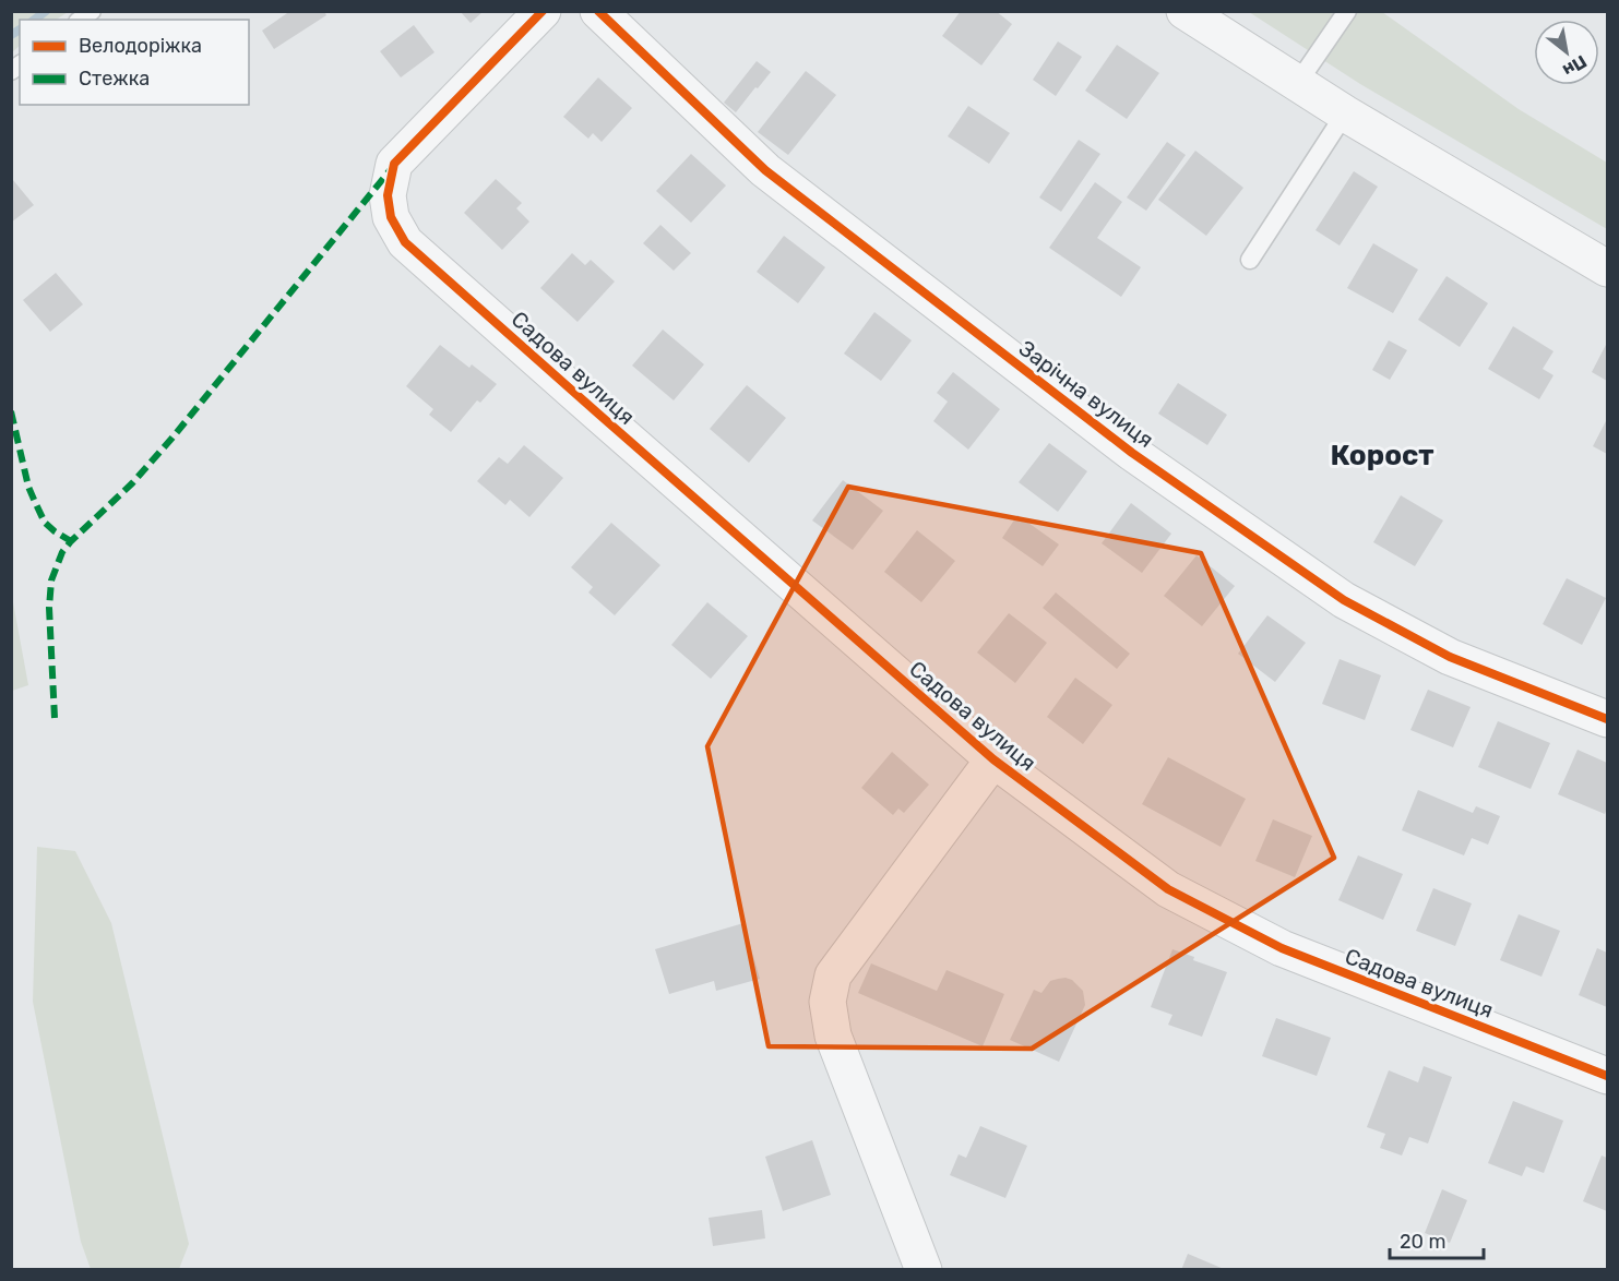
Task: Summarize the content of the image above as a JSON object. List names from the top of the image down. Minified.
{"streets":{"street":["Садова вулиця","Зарічна вулиця"]},"districts":["Корост"],"legend":["Велодоріжка","Стежка"],"scale_bar":"20 m","north":"bottom right"}
